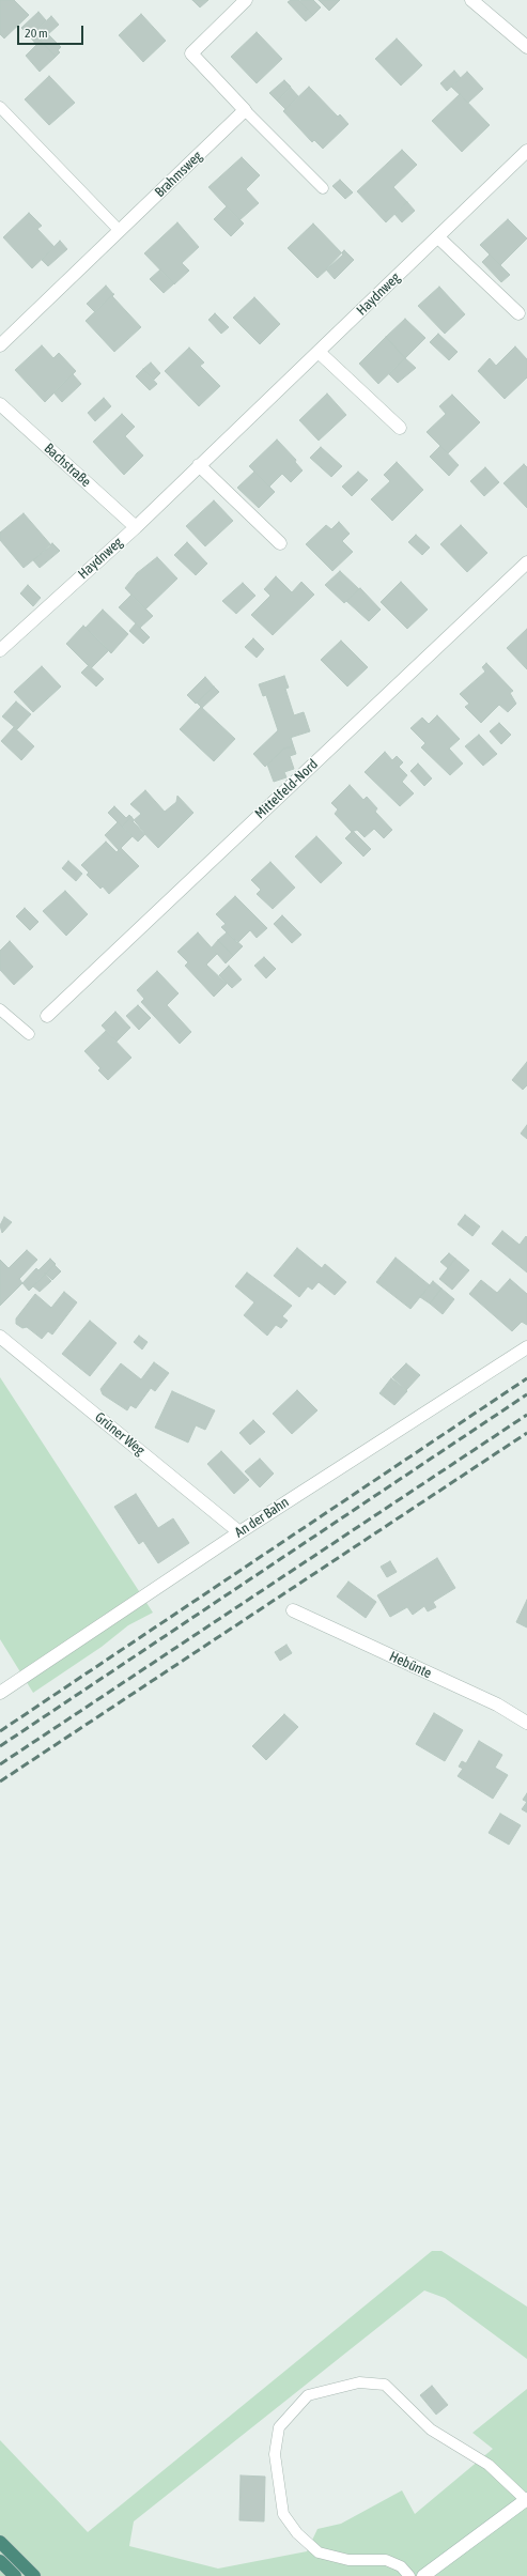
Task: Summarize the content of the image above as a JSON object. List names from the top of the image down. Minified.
{"streets":{"street":["Brahmsweg","Haydnweg","Bachstraße","Mittelfeld-Nord","Grüner Weg","An der Bahn","Hebünte"]},"crossings":[["Haydnweg","Bachstraße"],["Grüner Weg","An der Bahn"]],"scale_bar":"20 m"}
